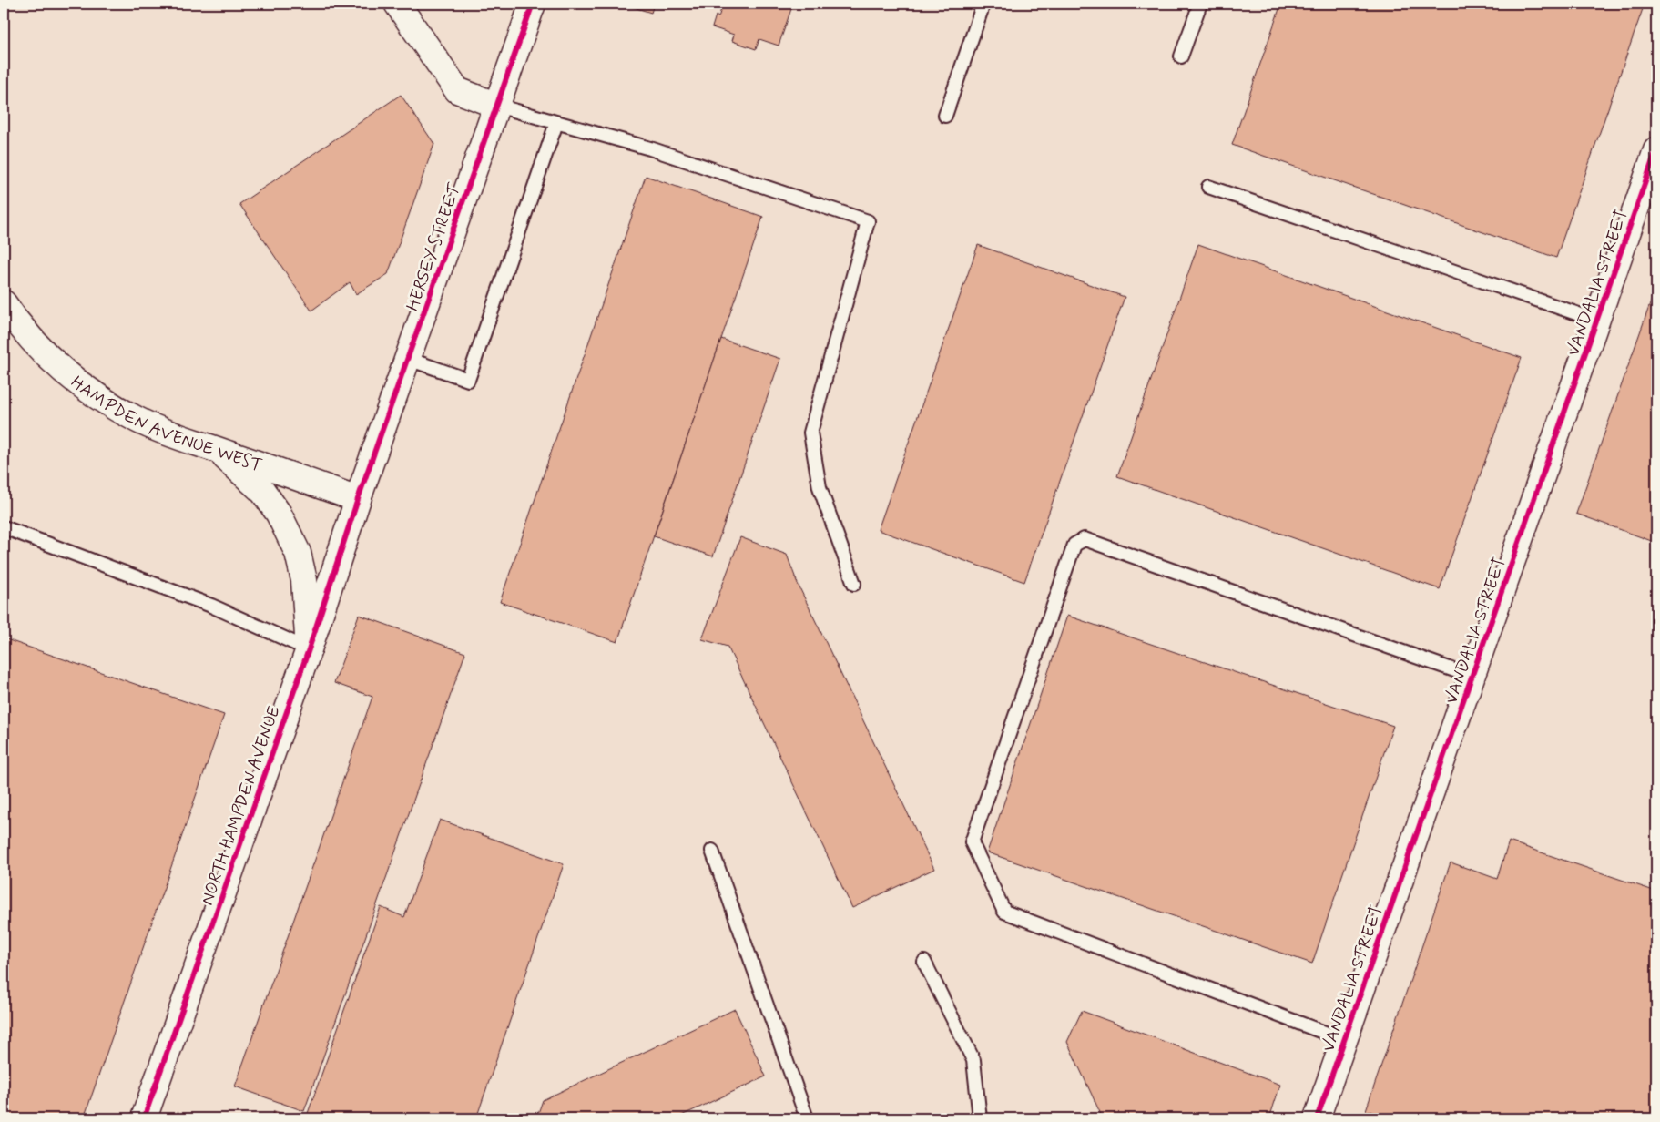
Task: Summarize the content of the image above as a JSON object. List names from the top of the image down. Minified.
{"streets":{"street":["HERSEY STREET","VANDALIA STREET","HAMPDEN AVENUE WEST","NORTH HAMPDEN AVENUE"]},"crossings":[["HERSEY STREET","HAMPDEN AVENUE WEST"],["HERSEY STREET","NORTH HAMPDEN AVENUE"],["HAMPDEN AVENUE WEST","NORTH HAMPDEN AVENUE"]]}
